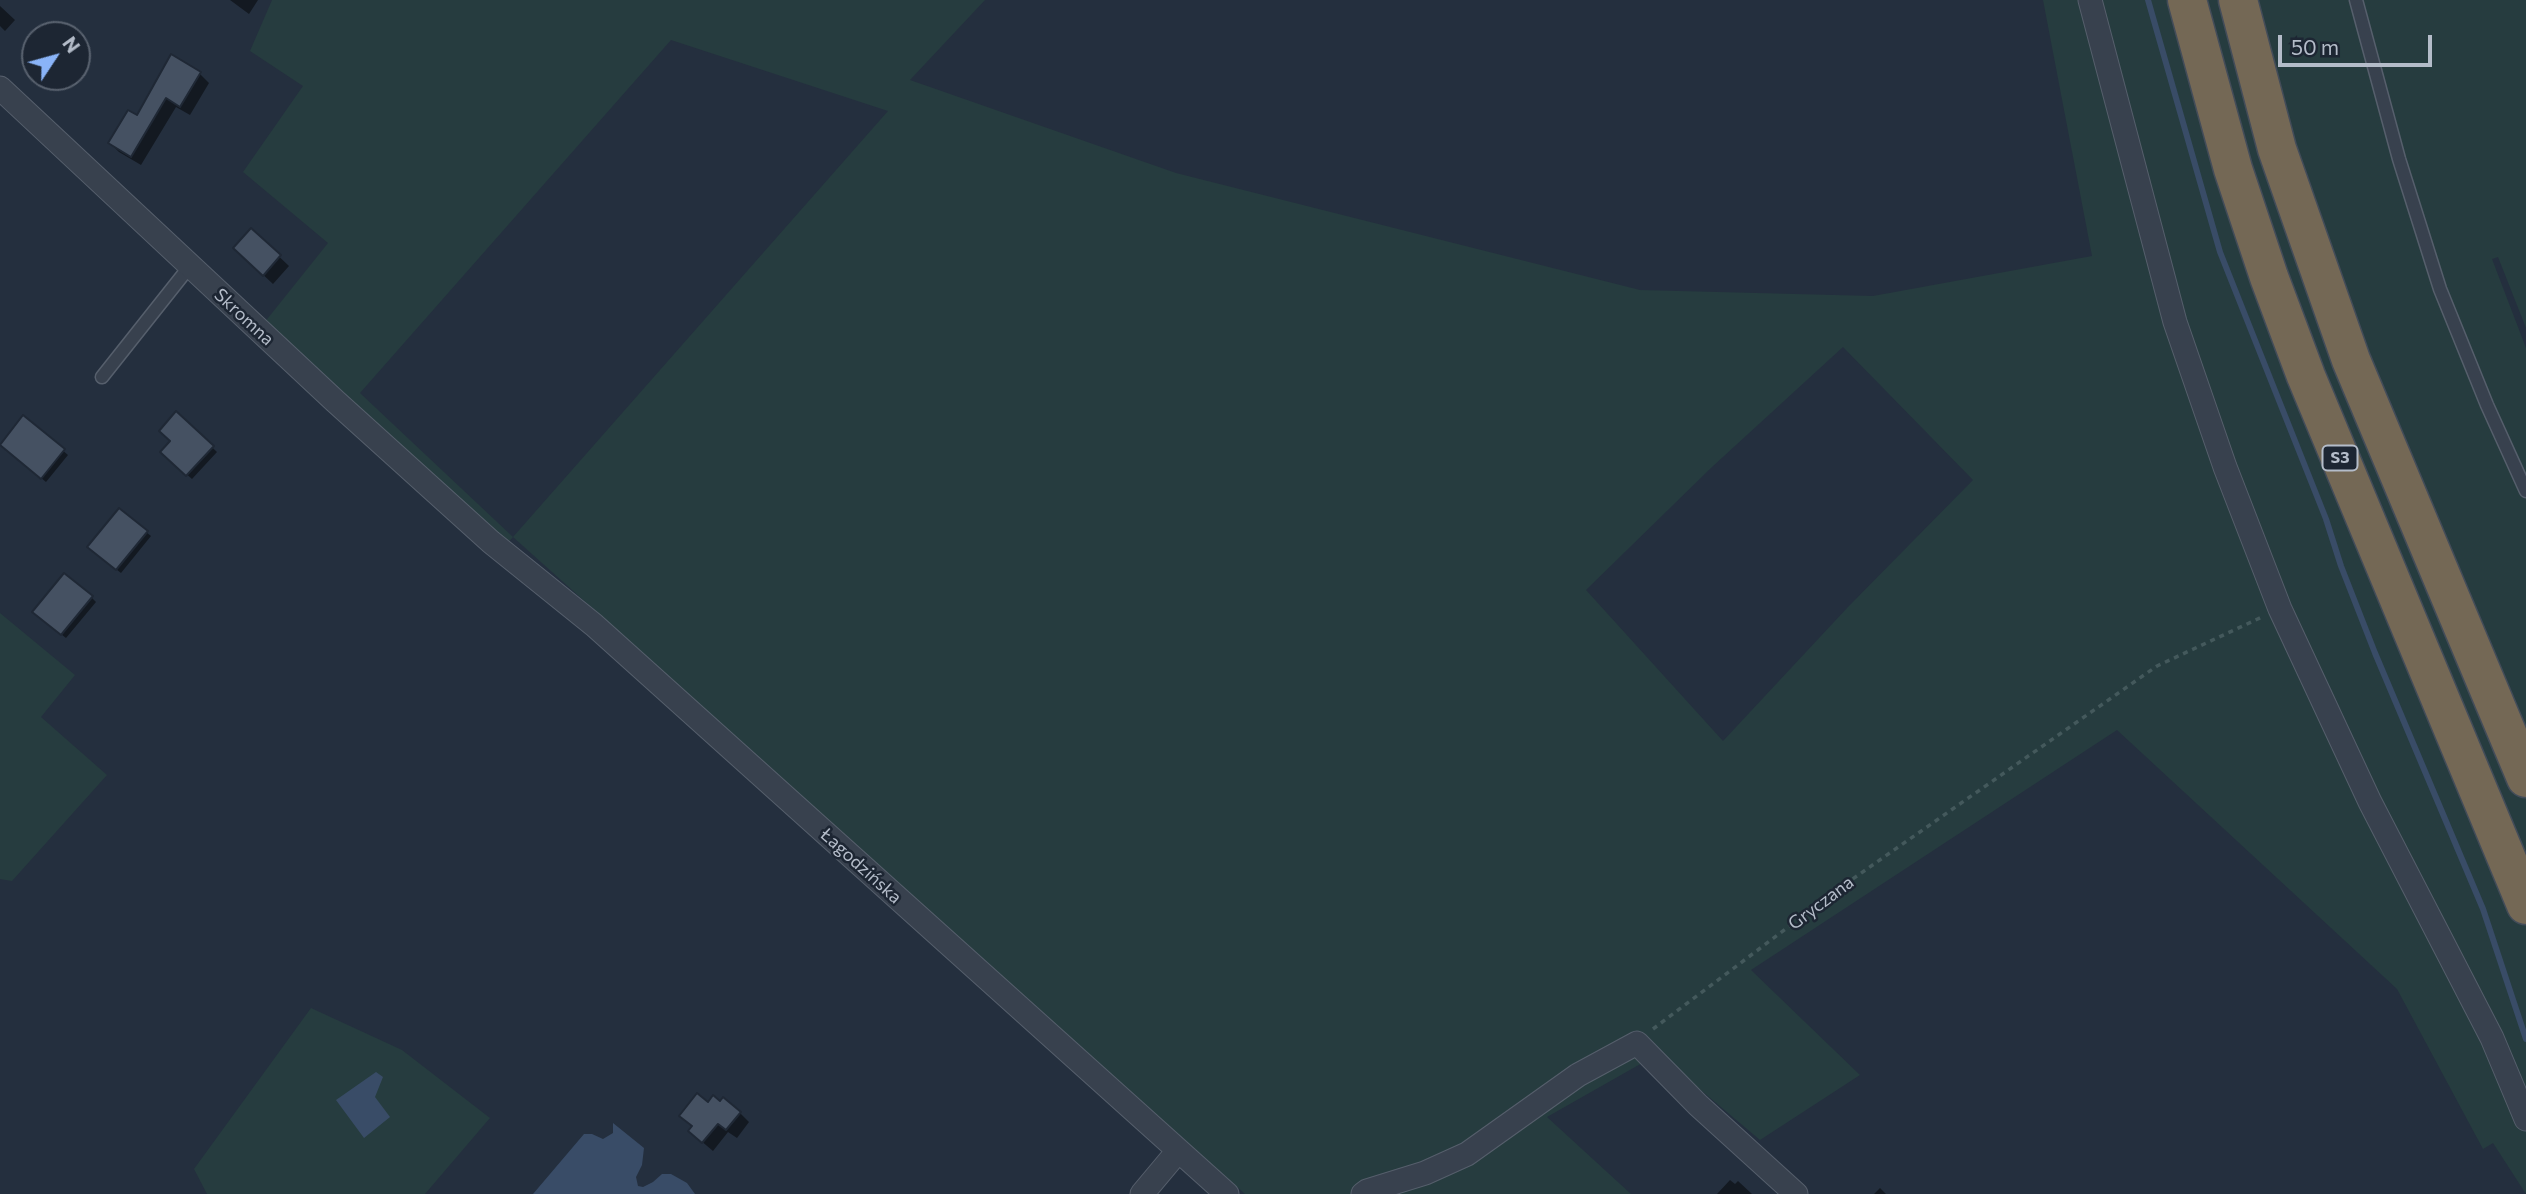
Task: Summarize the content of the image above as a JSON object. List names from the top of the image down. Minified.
{"streets":{"highway":["S3"],"street":["Skromna","Łagodzińska"],"path":["Gryczana"]},"crossings":[["Skromna","Łagodzińska"]],"scale_bar":"50 m","north":"top right"}
